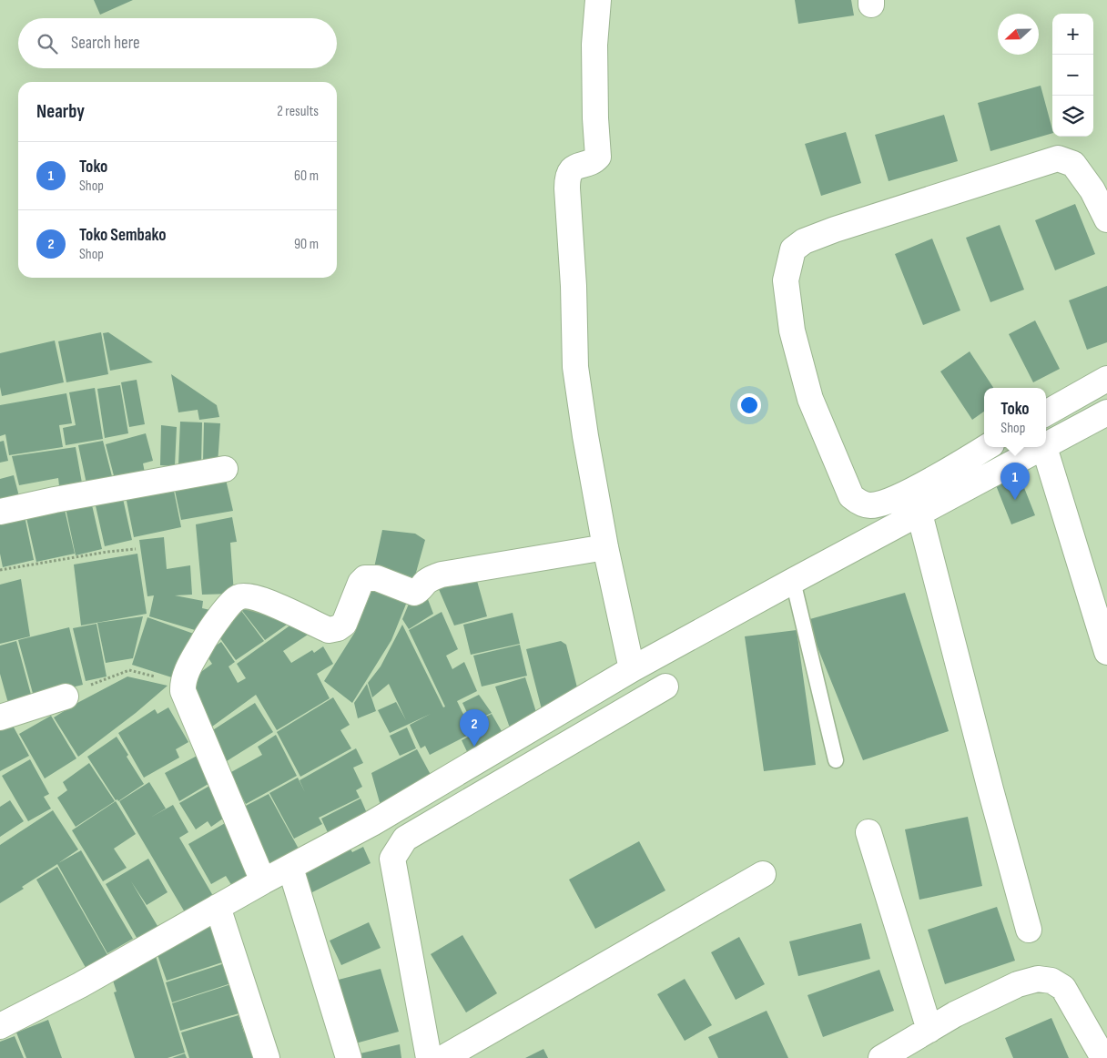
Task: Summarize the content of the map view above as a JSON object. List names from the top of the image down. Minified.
{"north":"left","page":{"map_buttons":["+","−"],"search":"Search here","heading":["Nearby","2 results"],"list":[{"mark":"1","name":"Toko","note":"Shop","value":"60 m"},{"mark":"2","name":"Toko Sembako","note":"Shop","value":"90 m"}],"popup":["Toko","Shop"],"pins":["1","2"]}}
